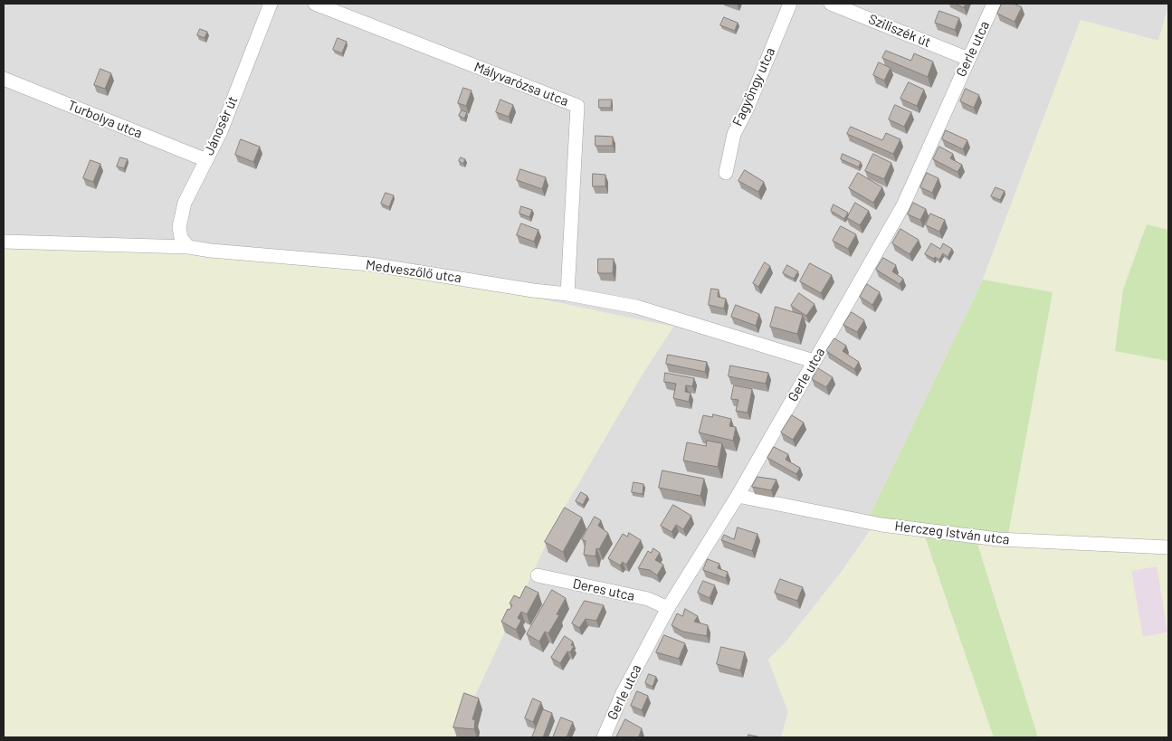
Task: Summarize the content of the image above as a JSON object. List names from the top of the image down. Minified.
{"streets":{"street":["Sziliszék út","Gerle utca","Mályvarózsa utca","Fagyöngy utca","Turbolya utca","Jánosér út","Medveszőlő utca","Herczeg István utca","Deres utca"]},"crossings":[["Sziliszék út","Gerle utca"],["Gerle utca","Medveszőlő utca"],["Gerle utca","Herczeg István utca"],["Gerle utca","Deres utca"],["Mályvarózsa utca","Medveszőlő utca"],["Turbolya utca","Jánosér út"],["Jánosér út","Medveszőlő utca"]]}
